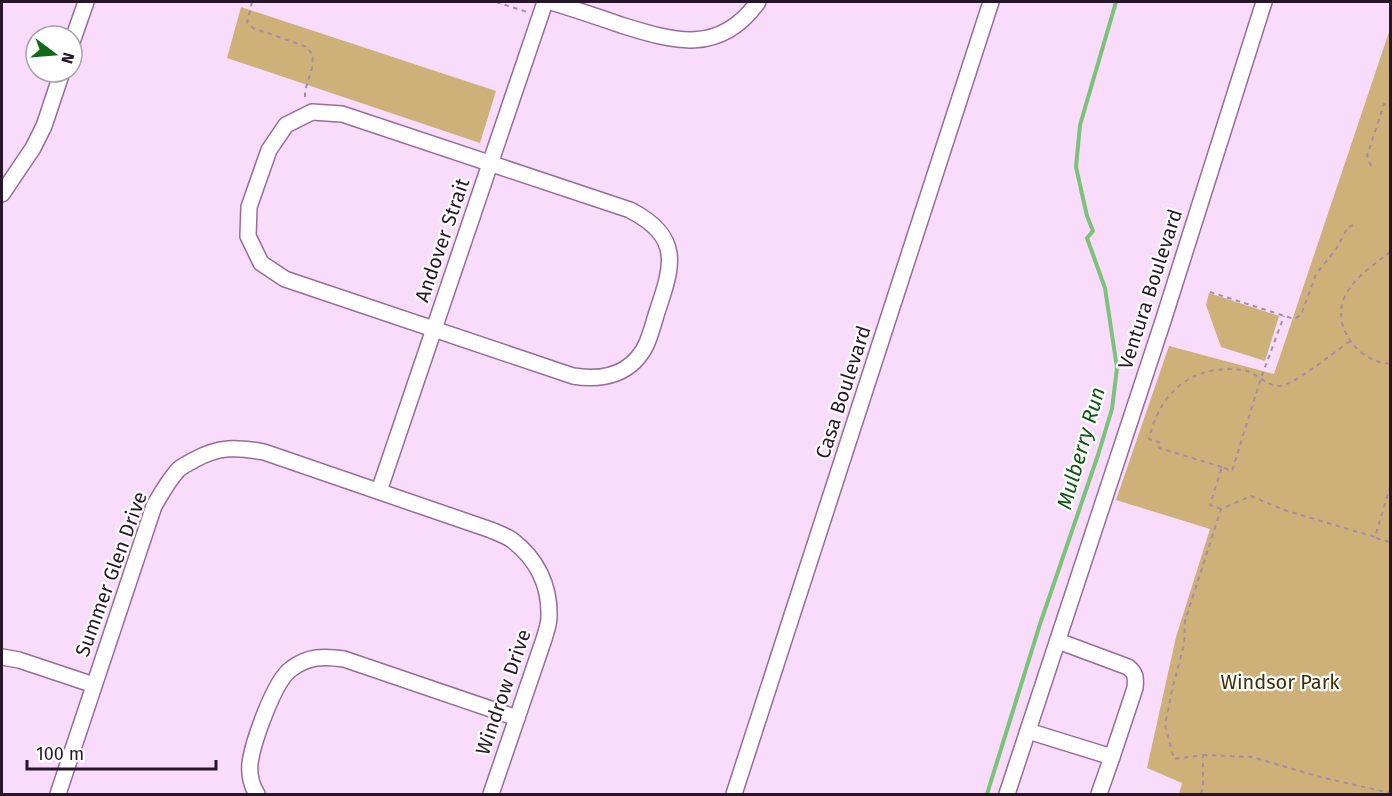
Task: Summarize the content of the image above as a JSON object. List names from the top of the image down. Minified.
{"streets":{"street":["Andover Strait","Ventura Boulevard","Casa Boulevard","Summer Glen Drive","Windrow Drive"]},"crossings":[["Andover Strait","Summer Glen Drive"],["Andover Strait","Windrow Drive"],["Summer Glen Drive","Windrow Drive"]],"water":["Mulberry Run"],"parks":["Windsor Park"],"scale_bar":"100 m","north":"right"}
